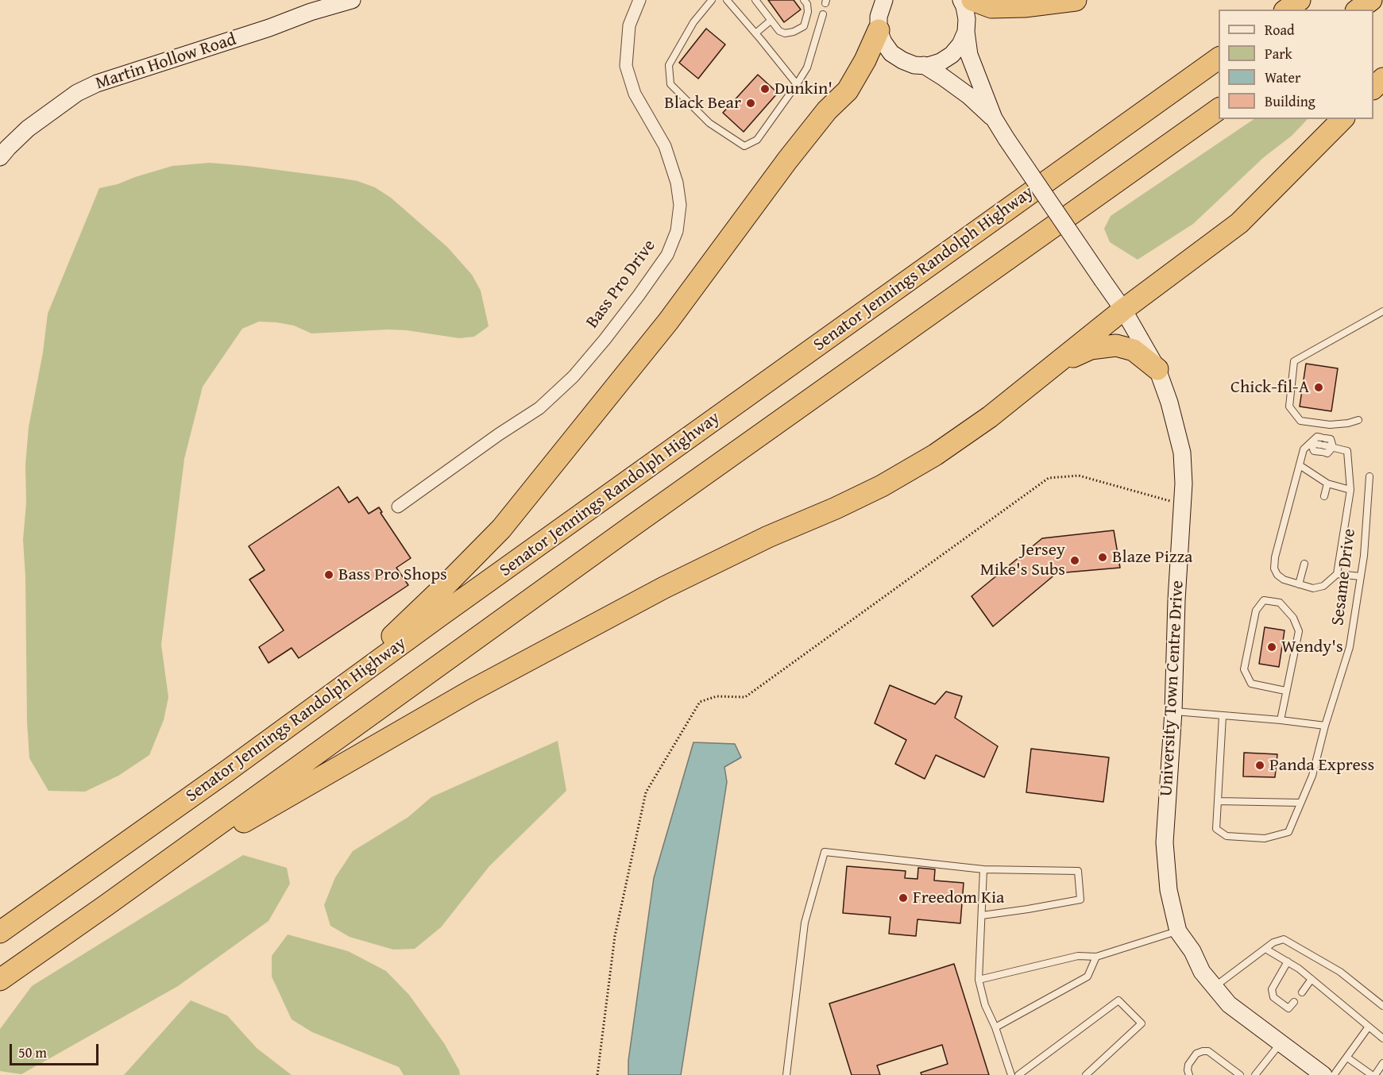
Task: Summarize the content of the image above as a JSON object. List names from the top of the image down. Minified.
{"streets":{"highway":["Senator Jennings Randolph Highway"],"street":["Martin Hollow Road","Bass Pro Drive","University Town Centre Drive"],"lane":["Sesame Drive"]},"places":["Dunkin'","Black Bear","Chick-fil-A","Blaze Pizza","Jersey Mike's Subs","Bass Pro Shops","Wendy's","Panda Express","Freedom Kia"],"legend":["Road","Park","Water","Building"],"scale_bar":"50 m"}
